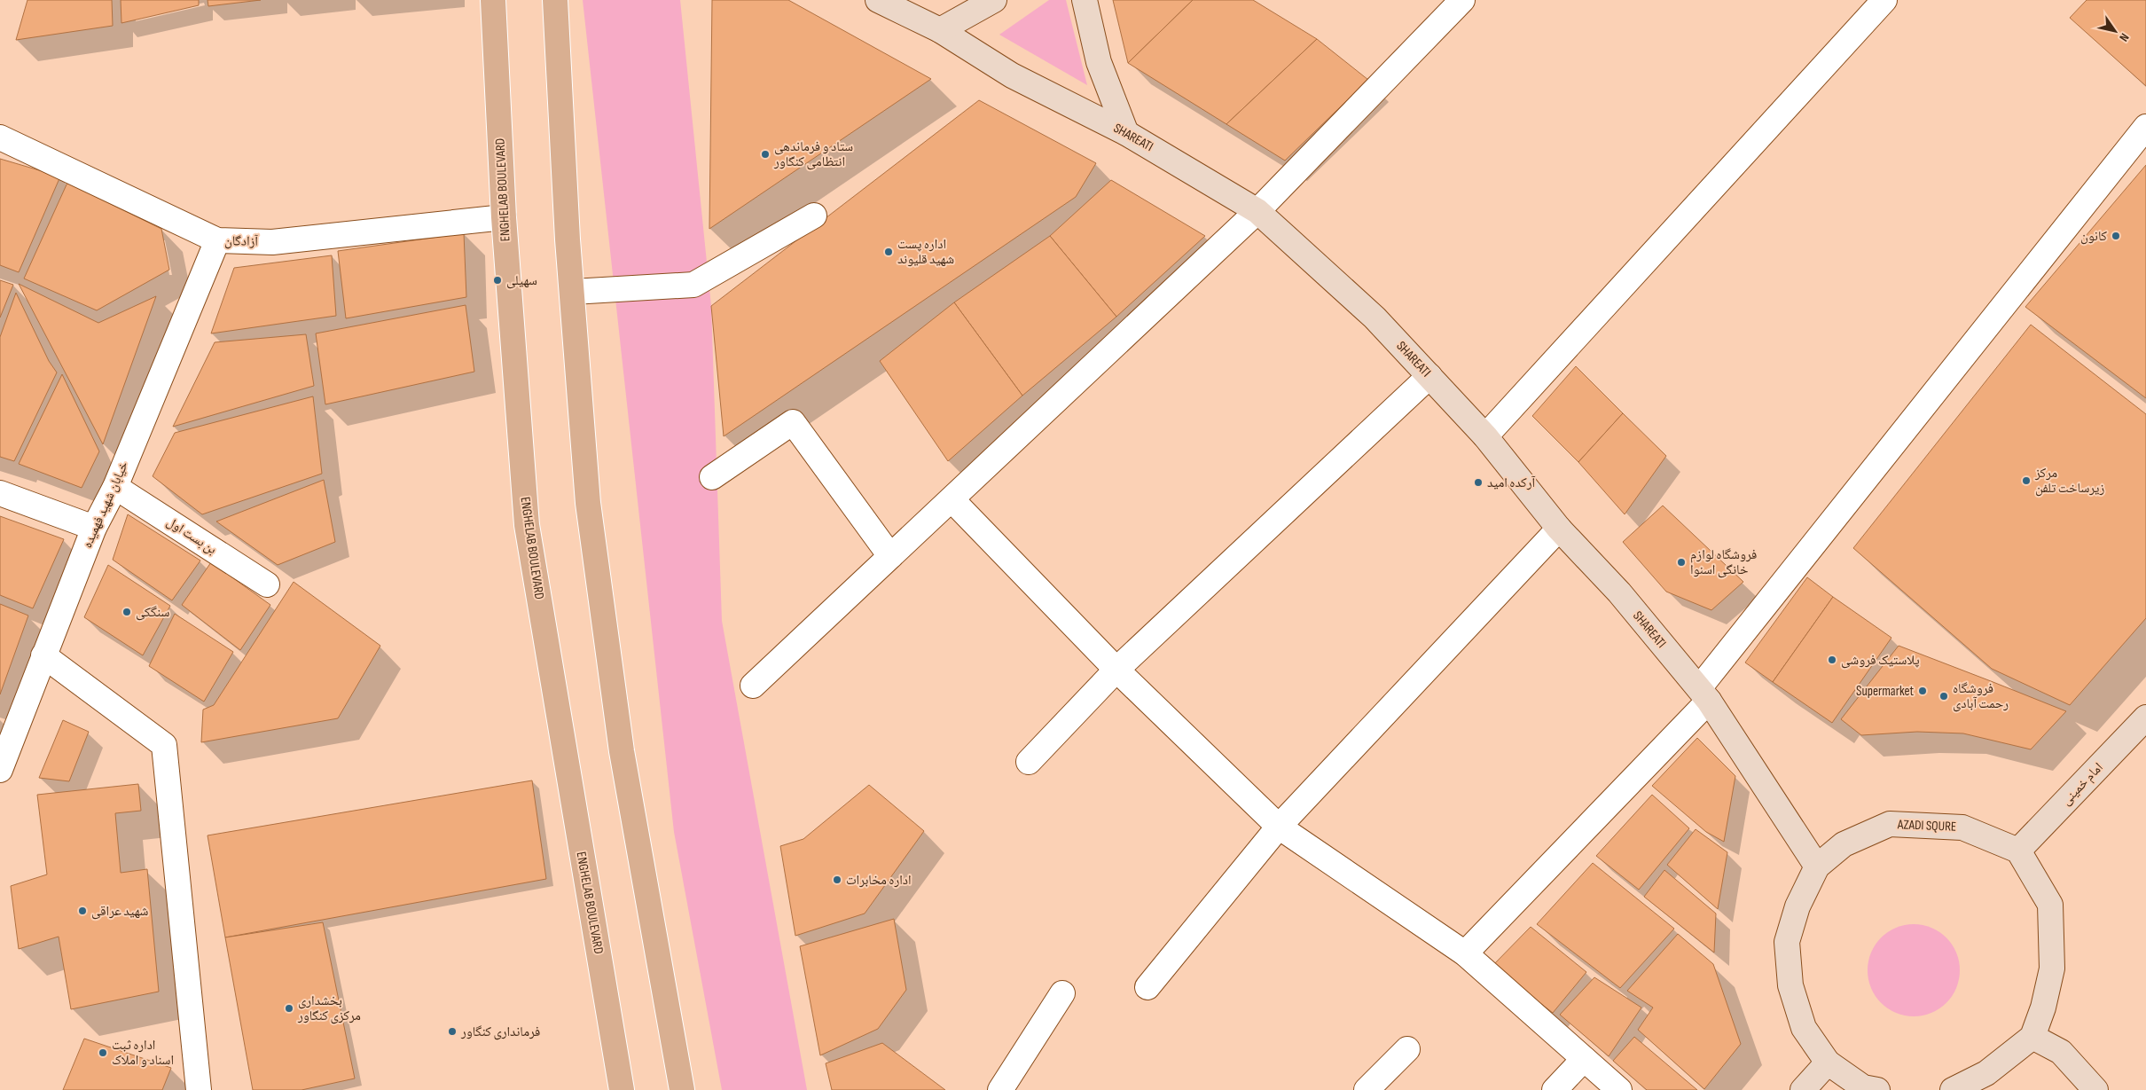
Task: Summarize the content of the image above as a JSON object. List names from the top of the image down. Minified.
{"streets":{"main road":["ENGHELAB BOULEVARD"],"street":["SHAREATI","آزادگان","خیابان شهید فهمیده","بن بست اول","امام خمینی","AZADI SQURE"]},"crossings":[["SHAREATI","AZADI SQURE"],["ENGHELAB BOULEVARD","آزادگان"],["آزادگان","خیابان شهید فهمیده"],["خیابان شهید فهمیده","بن بست اول"],["امام خمینی","AZADI SQURE"]],"places":["ستاد و فرماندهی انتظامی کنگاور","کانون","اداره پست شهید قلیوند","سهیلی","مرکز زیرساخت تلفن","آرکده امید","فروشگاه لوازم خانگی اسنوا","سنگکی","پلاستیک فروشی","Supermarket","فروشگاه رحمت آبادی","اداره مخابرات","شهید عراقی","بخشداری مرکزی کنگاور","فرمانداری کنگاور","اداره ثبت اسناد و املاک"],"north":"bottom right"}
